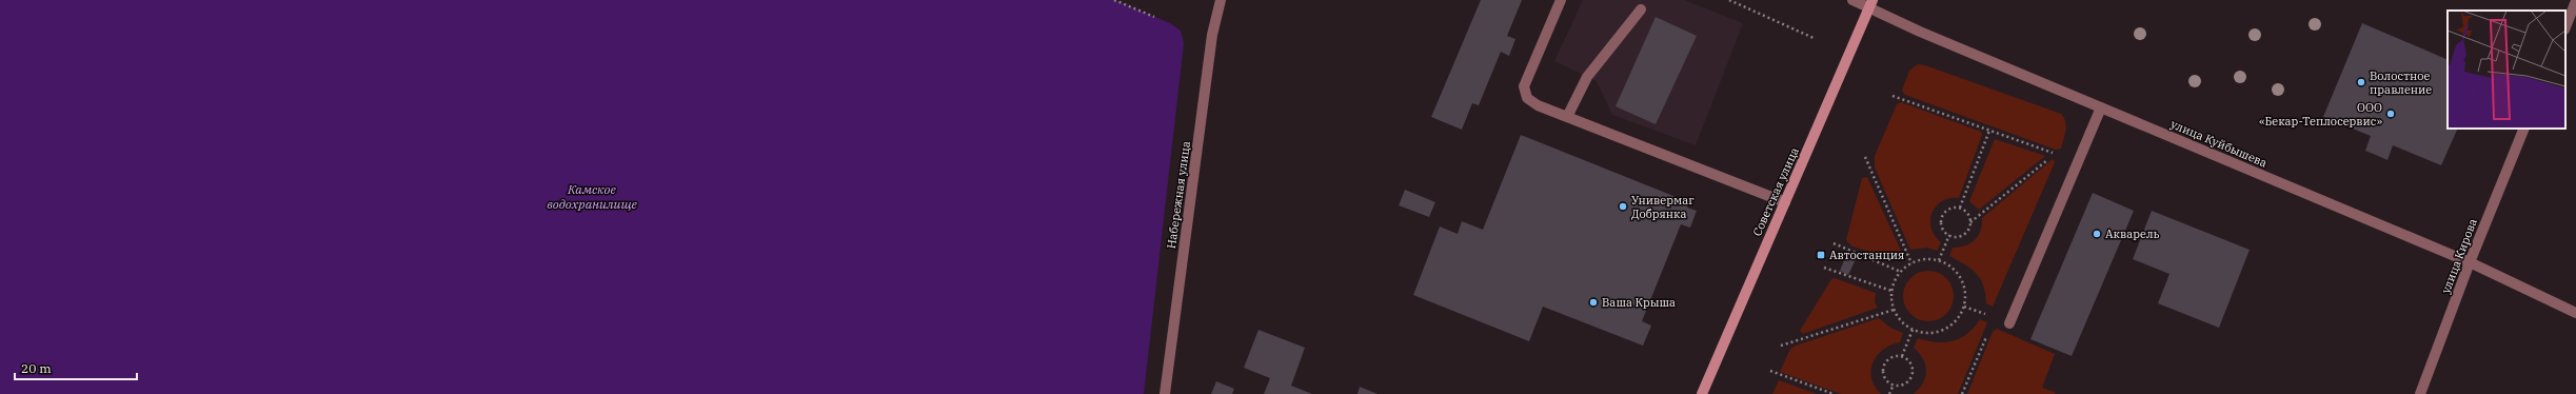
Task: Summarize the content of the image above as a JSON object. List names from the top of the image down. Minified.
{"streets":{"street":["улица Куйбышева","Советская улица","Набережная улица","улица Кирова"]},"crossings":[["улица Куйбышева","Советская улица"],["улица Куйбышева","улица Кирова"]],"water":["Камское водохранилище"],"places":{"other":["Волостное правление","ООО «Бекар-Теплосервис»","Универмаг Добрянка","Акварель","Ваша Крыша"],"transit":["Автостанция"]},"scale_bar":"20 m"}
